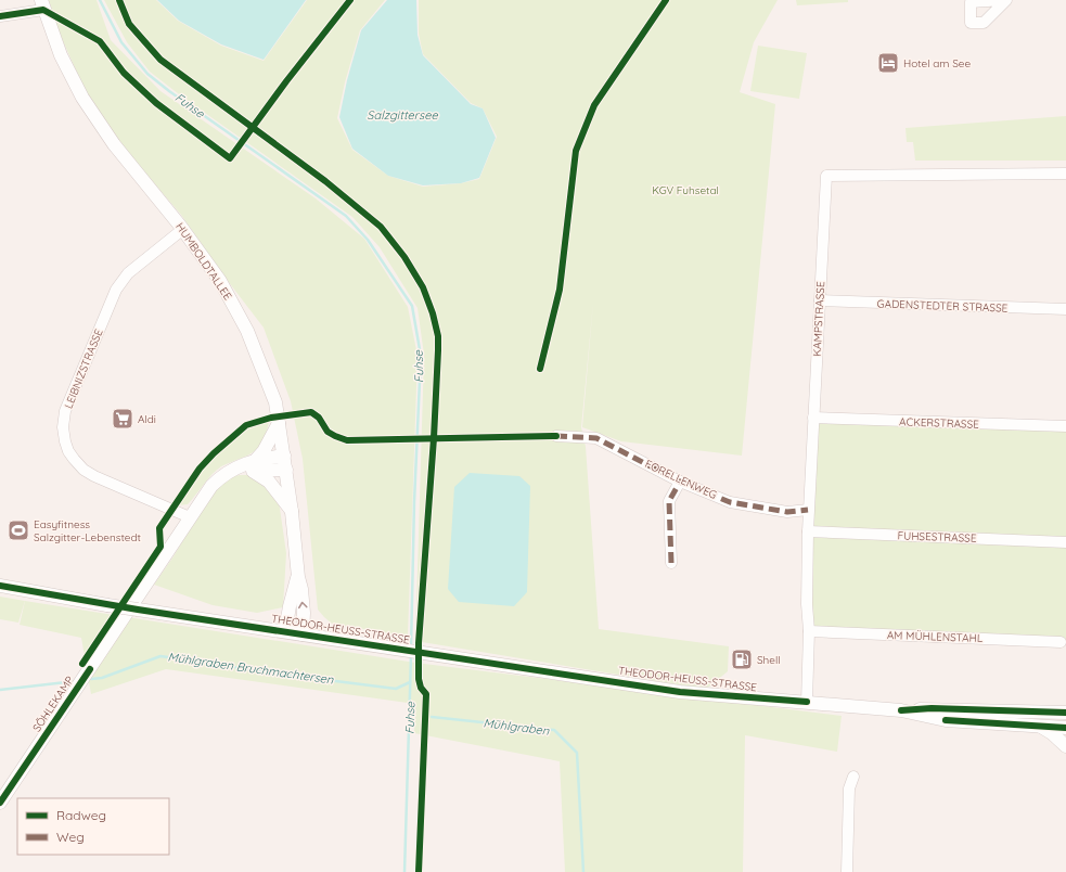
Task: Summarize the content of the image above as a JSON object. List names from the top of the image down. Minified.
{"streets":{"street":["HUMBOLDTALLEE","GADENSTEDTER STRASSE","KAMPSTRASSE","LEIBNIZSTRASSE","ACKERSTRASSE","FORELLENWEG","FUHSESTRASSE","THEODOR-HEUSS-STRASSE","AM MÜHLENSTAHL","SÖHLEKAMP"]},"crossings":[["HUMBOLDTALLEE","LEIBNIZSTRASSE"],["HUMBOLDTALLEE","THEODOR-HEUSS-STRASSE"],["HUMBOLDTALLEE","SÖHLEKAMP"],["GADENSTEDTER STRASSE","KAMPSTRASSE"],["KAMPSTRASSE","ACKERSTRASSE"],["KAMPSTRASSE","FORELLENWEG"],["KAMPSTRASSE","FUHSESTRASSE"],["KAMPSTRASSE","THEODOR-HEUSS-STRASSE"],["KAMPSTRASSE","AM MÜHLENSTAHL"],["LEIBNIZSTRASSE","SÖHLEKAMP"]],"water":["Fuhse","Salzgittersee","Mühlgraben Bruchmachtersen","Mühlgraben"],"parks":["KGV Fuhsetal"],"places":{"hotel":["Hotel am See"],"supermarket":["Aldi"],"sports":["Easyfitness Salzgitter-Lebenstedt"],"fuel station":["Shell"]},"legend":["Radweg","Weg"]}
